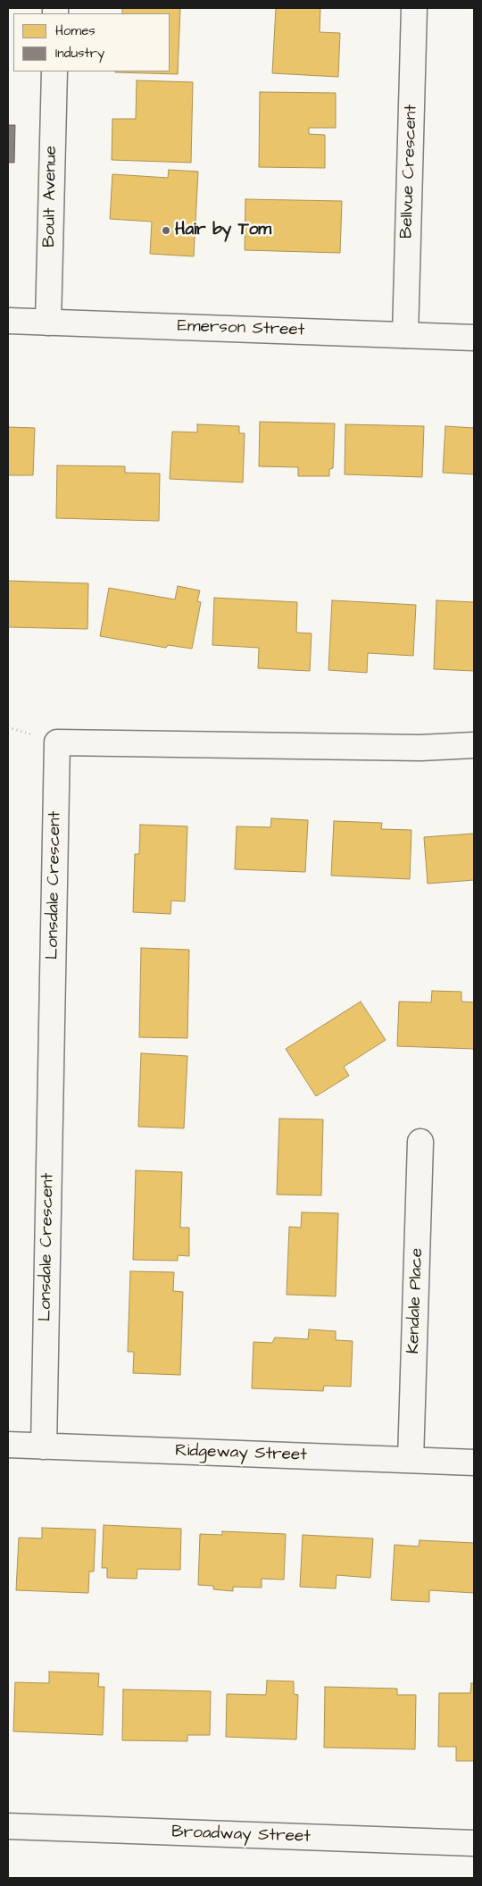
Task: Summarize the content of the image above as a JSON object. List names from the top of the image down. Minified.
{"streets":{"street":["Bellvue Crescent","Boult Avenue","Emerson Street","Lonsdale Crescent","Kendale Place","Ridgeway Street","Broadway Street"]},"crossings":[["Bellvue Crescent","Emerson Street"],["Boult Avenue","Emerson Street"],["Lonsdale Crescent","Ridgeway Street"],["Kendale Place","Ridgeway Street"]],"places":["Hair by Tom"],"legend":["Homes","Industry"]}
